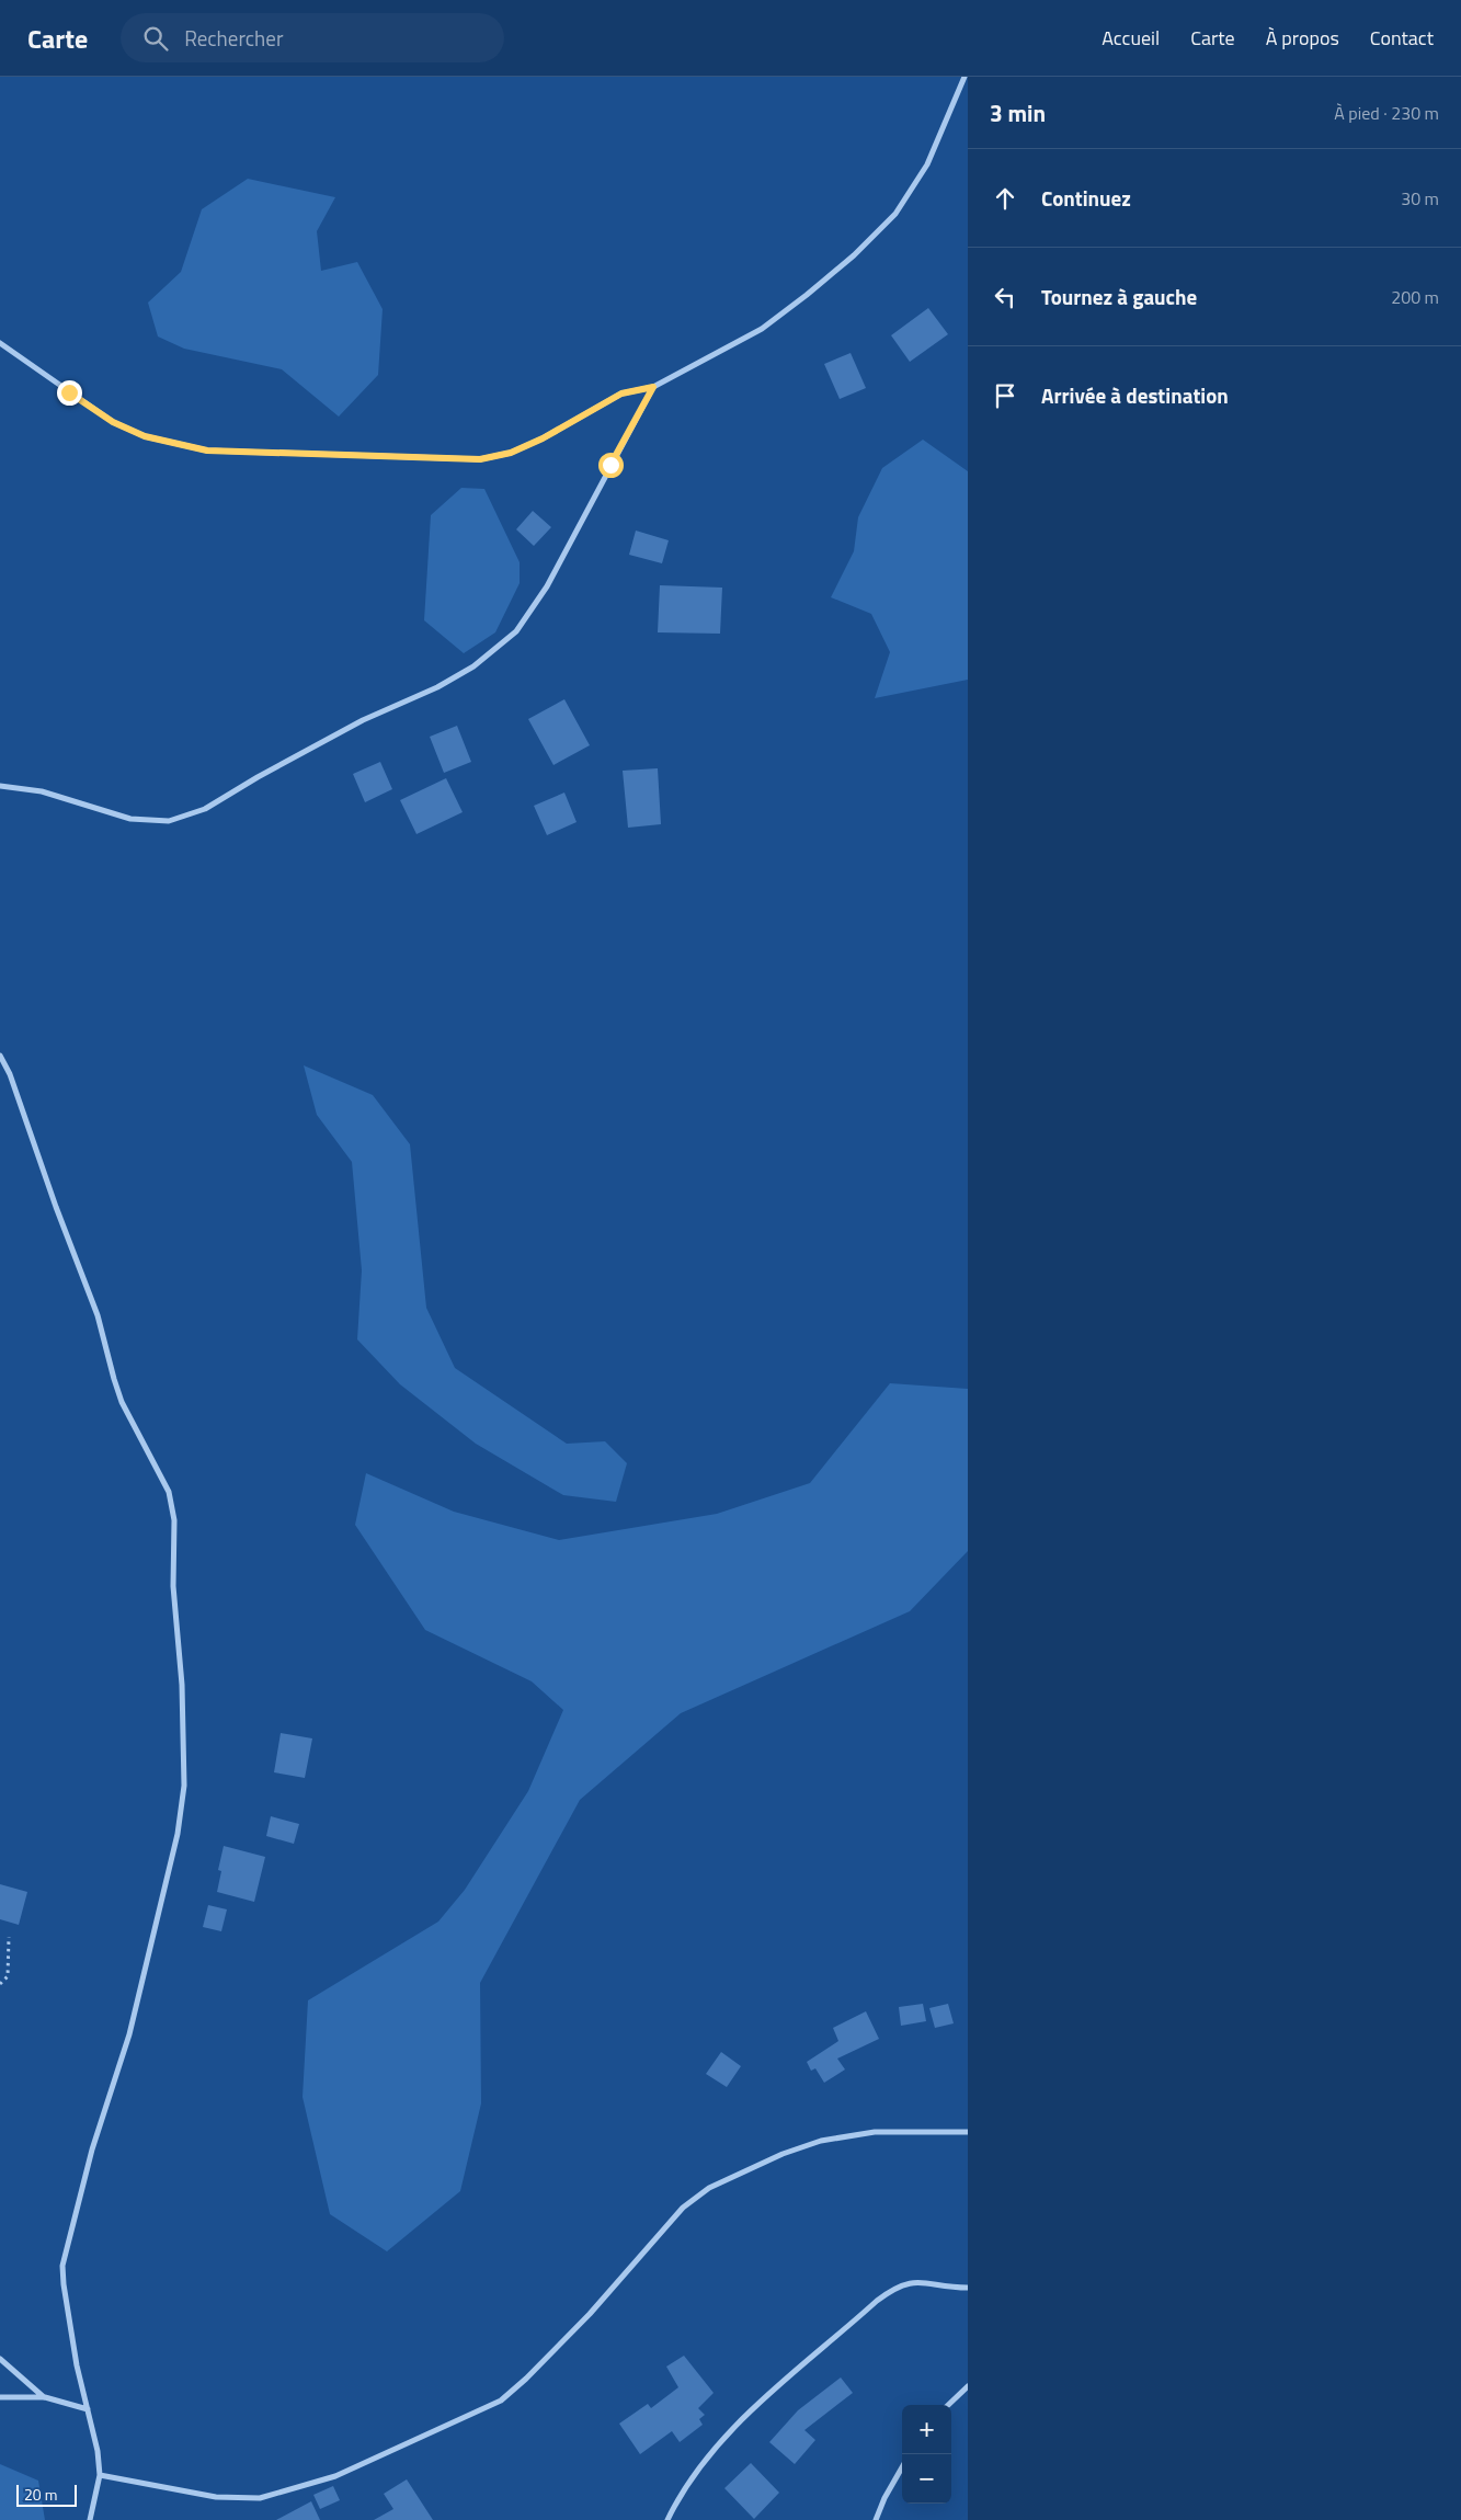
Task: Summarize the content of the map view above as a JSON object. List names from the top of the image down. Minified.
{"scale_bar":"20 m","page":{"header":"Carte","search":"Rechercher","nav":["Accueil","Carte","À propos","Contact"],"heading":["3 min","À pied · 230 m"],"list":[["Continuez","30 m"],["Tournez à gauche","200 m"],"Arrivée à destination"],"map_buttons":["+","−"],"scale":"20 m"}}
